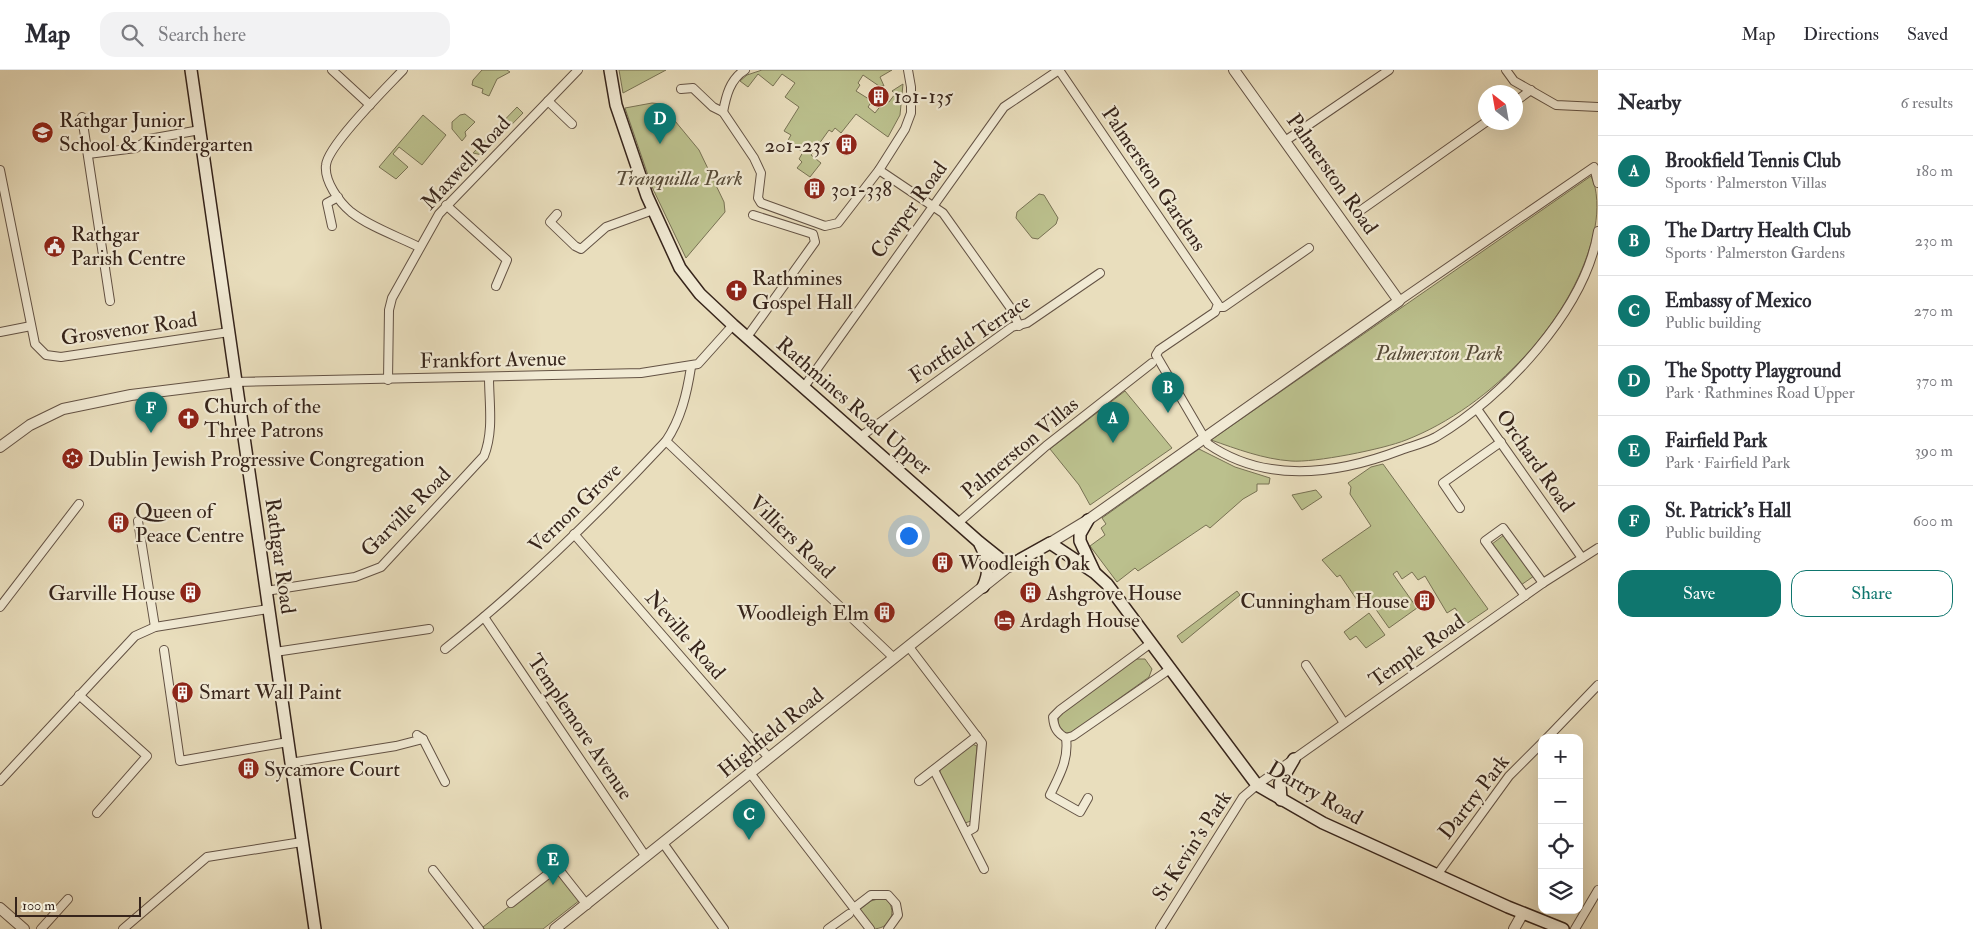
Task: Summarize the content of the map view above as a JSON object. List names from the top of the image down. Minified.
{"streets":{"main road":["Rathmines Road Upper","Rathgar Road","Dartry Road"],"street":["Maxwell Road","Palmerston Road","Palmerston Gardens","Cowper Road","Grosvenor Road","Fortfield Terrace","Frankfort Avenue","Palmerston Villas","Orchard Road","Vernon Grove","Garville Road","Villiers Road","Neville Road","Temple Road","Templemore Avenue","Highfield Road","Dartry Park","St Kevin's Park"]},"crossings":[["Maxwell Road","Frankfort Avenue"],["Palmerston Gardens","Cowper Road"],["Cowper Road","Rathmines Road Upper"],["Grosvenor Road","Rathgar Road"],["Fortfield Terrace","Rathmines Road Upper"],["Frankfort Avenue","Rathmines Road Upper"],["Frankfort Avenue","Vernon Grove"],["Frankfort Avenue","Garville Road"],["Frankfort Avenue","Rathgar Road"],["Rathmines Road Upper","Palmerston Villas"],["Rathmines Road Upper","Highfield Road"],["Orchard Road","Temple Road"],["Vernon Grove","Villiers Road"],["Vernon Grove","Neville Road"],["Vernon Grove","Templemore Avenue"],["Garville Road","Rathgar Road"],["Villiers Road","Highfield Road"],["Neville Road","Highfield Road"],["Temple Road","Dartry Road"],["Temple Road","St Kevin's Park"],["Templemore Avenue","Highfield Road"],["Dartry Road","Dartry Park"],["Dartry Road","St Kevin's Park"]],"parks":["Tranquilla Park","Palmerston Park"],"places":{"building":["101-135","201-235","301-338","Queen of Peace Centre","Woodleigh Oak","Garville House","Ashgrove House","Cunningham House","Woodleigh Elm","Smart Wall Paint","Sycamore Court"],"school or university":["Rathgar Junior School & Kindergarten"],"public building":["Rathgar Parish Centre"],"church":["Rathmines Gospel Hall","Church of the Three Patrons"],"synagogue":["Dublin Jewish Progressive Congregation"],"hotel":["Ardagh House"]},"scale_bar":"100 m","north":"top left","page":{"header":"Map","search":"Search here","nav":["Map","Directions","Saved"],"heading":["Nearby","6 results"],"pins":["D","B","F","A","C","E"],"list":[{"mark":"A","name":"Brookfield Tennis Club","note":"Sports · Palmerston Villas","value":"180 m"},{"mark":"B","name":"The Dartry Health Club","note":"Sports · Palmerston Gardens","value":"230 m"},{"mark":"C","name":"Embassy of Mexico","note":"Public building","value":"270 m"},{"mark":"D","name":"The Spotty Playground","note":"Park · Rathmines Road Upper","value":"370 m"},{"mark":"E","name":"Fairfield Park","note":"Park · Fairfield Park","value":"390 m"},{"mark":"F","name":"St. Patrick's Hall","note":"Public building","value":"600 m"}],"buttons":["Save","Share"],"map_buttons":["+","−"],"scale":"100 m"}}
